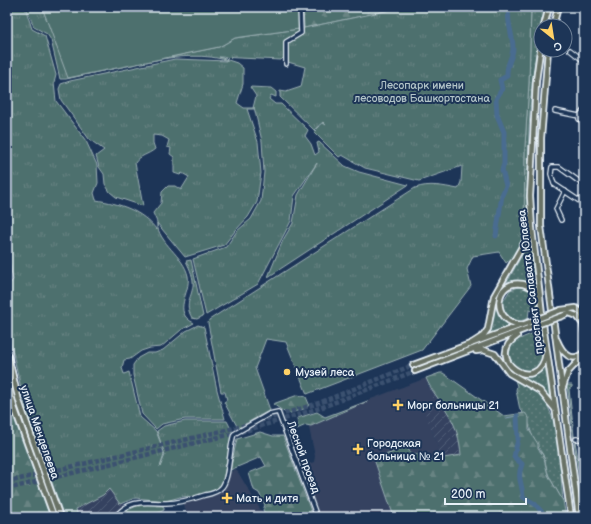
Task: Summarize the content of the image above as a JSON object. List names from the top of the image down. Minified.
{"streets":{"main road":["проспект Салавата Юлаева","улица Менделеева"],"street":["Лесной проезд"]},"parks":["Лесопарк имени лесоводов Башкортостана"],"places":{"other":["Музей леса"],"health":["Морг больницы 21","Городская больница № 21","Мать и дитя"]},"scale_bar":"200 m","north":"bottom right"}
